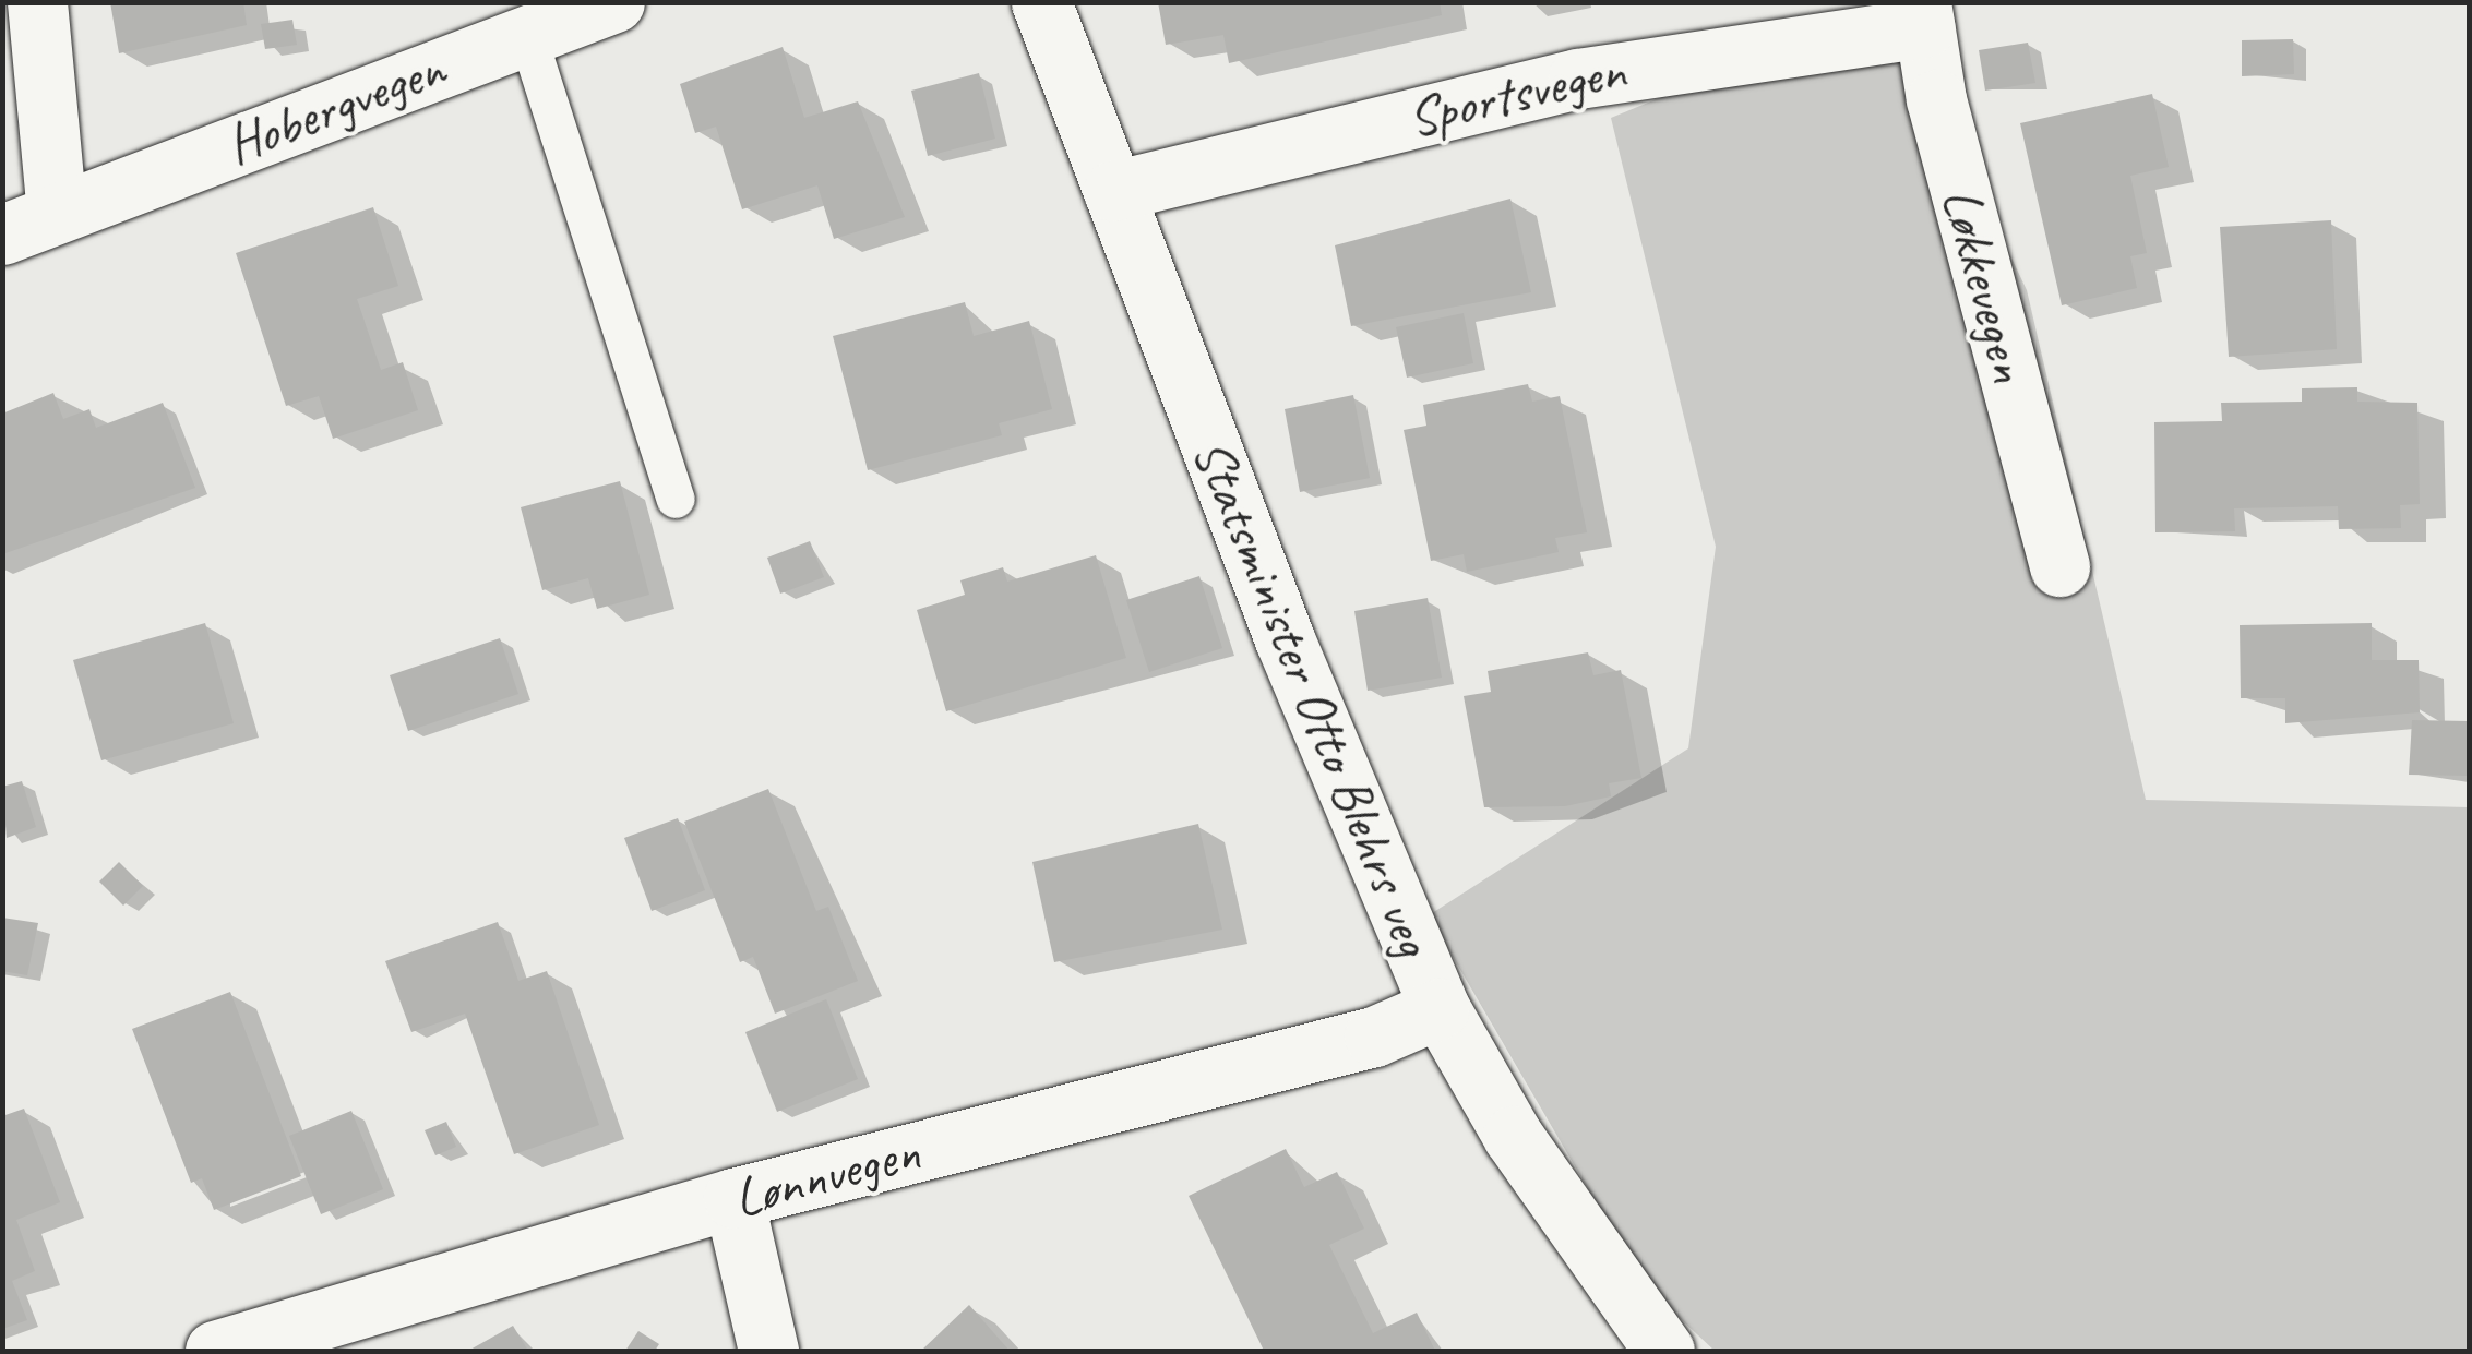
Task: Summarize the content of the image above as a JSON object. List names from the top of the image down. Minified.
{"streets":{"street":["Sportsvegen","Hobergvegen","Løkkevegen","Statsminister Otto Blehrs veg","Lønnvegen"]},"crossings":[["Sportsvegen","Løkkevegen"],["Sportsvegen","Statsminister Otto Blehrs veg"],["Statsminister Otto Blehrs veg","Lønnvegen"]]}
